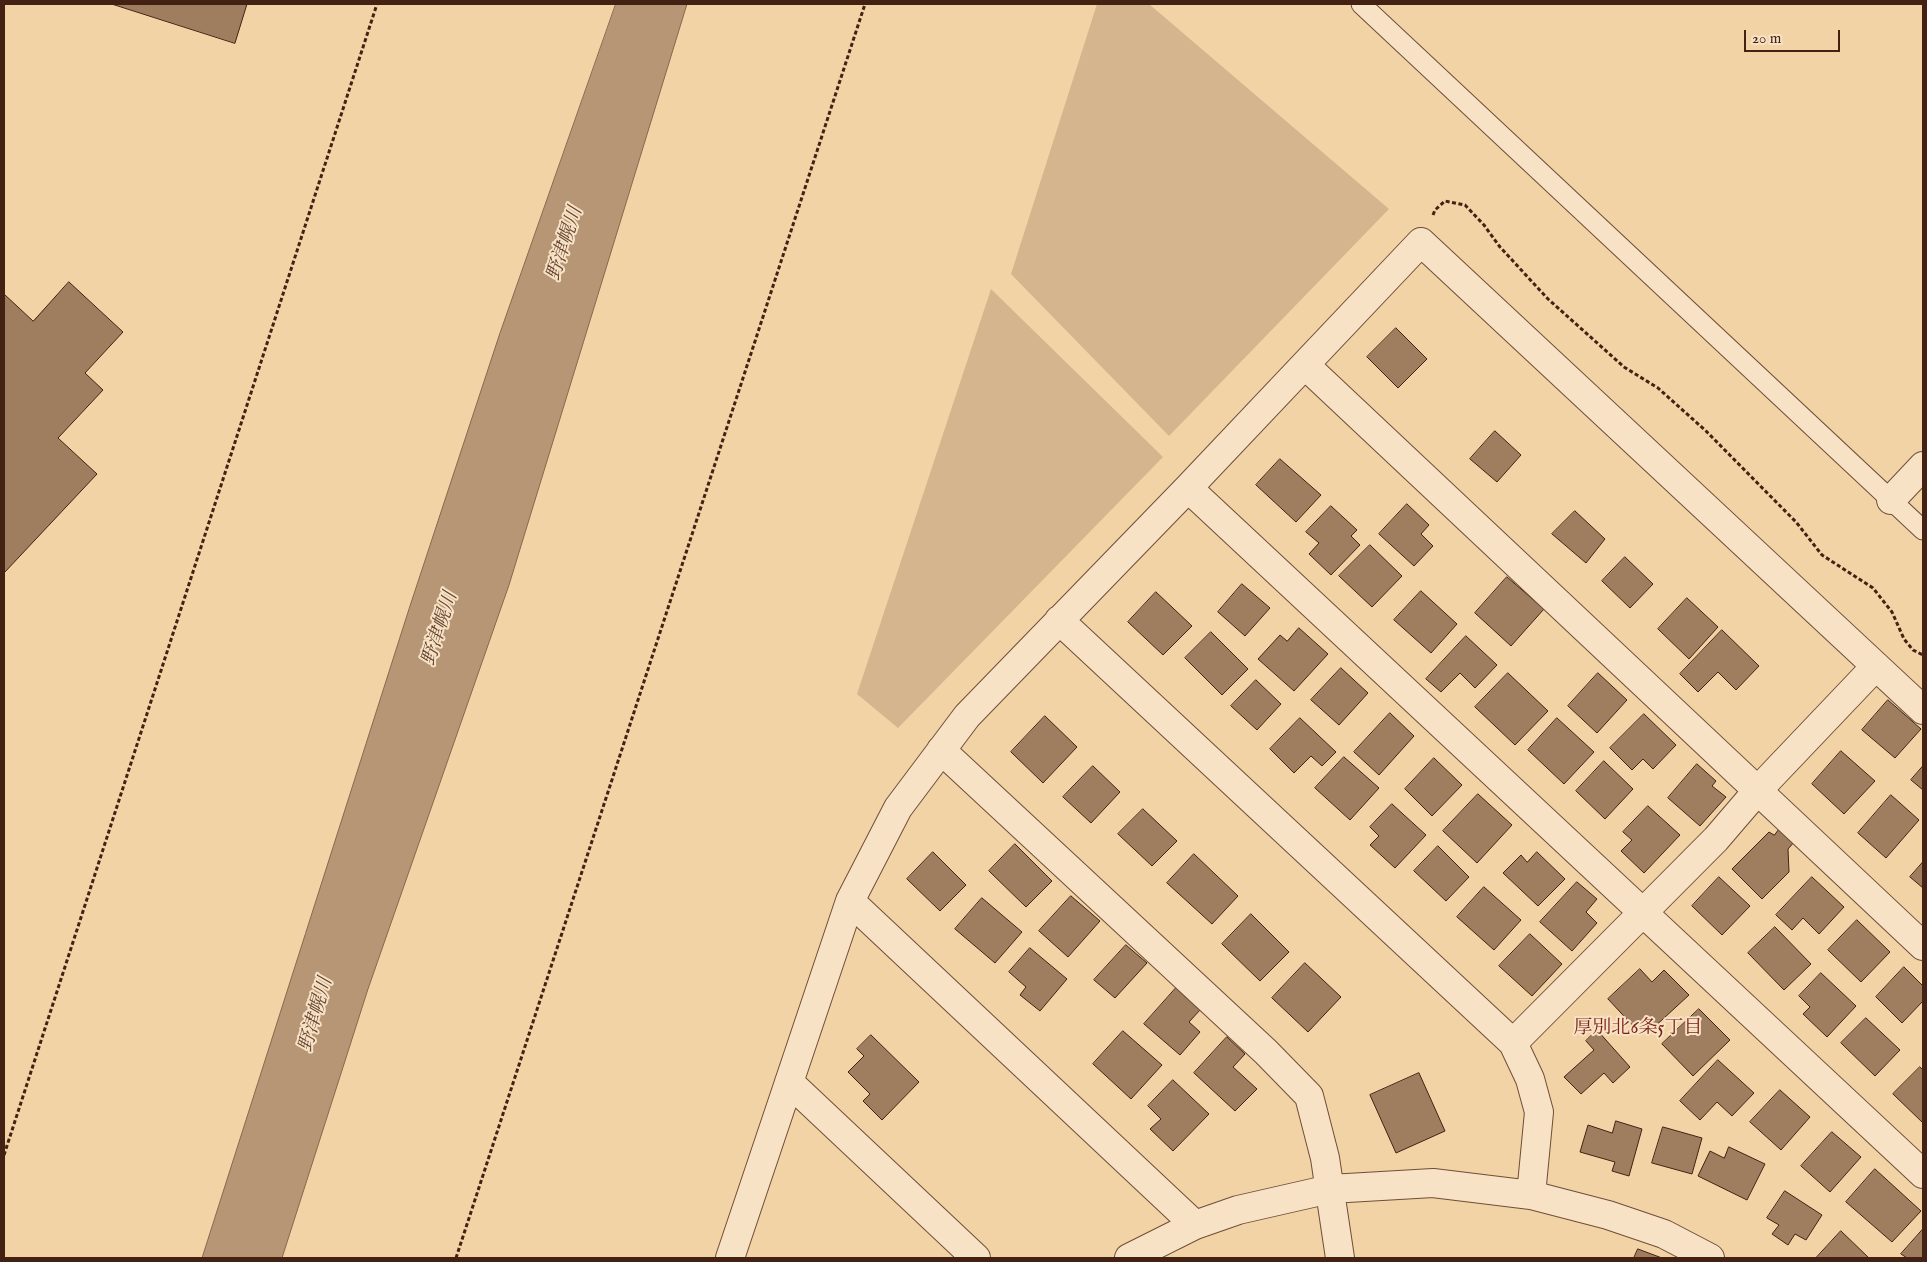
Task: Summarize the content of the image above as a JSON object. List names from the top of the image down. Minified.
{"districts":["厚別北6条5丁目"],"water":["野津幌川"],"scale_bar":"20 m"}
